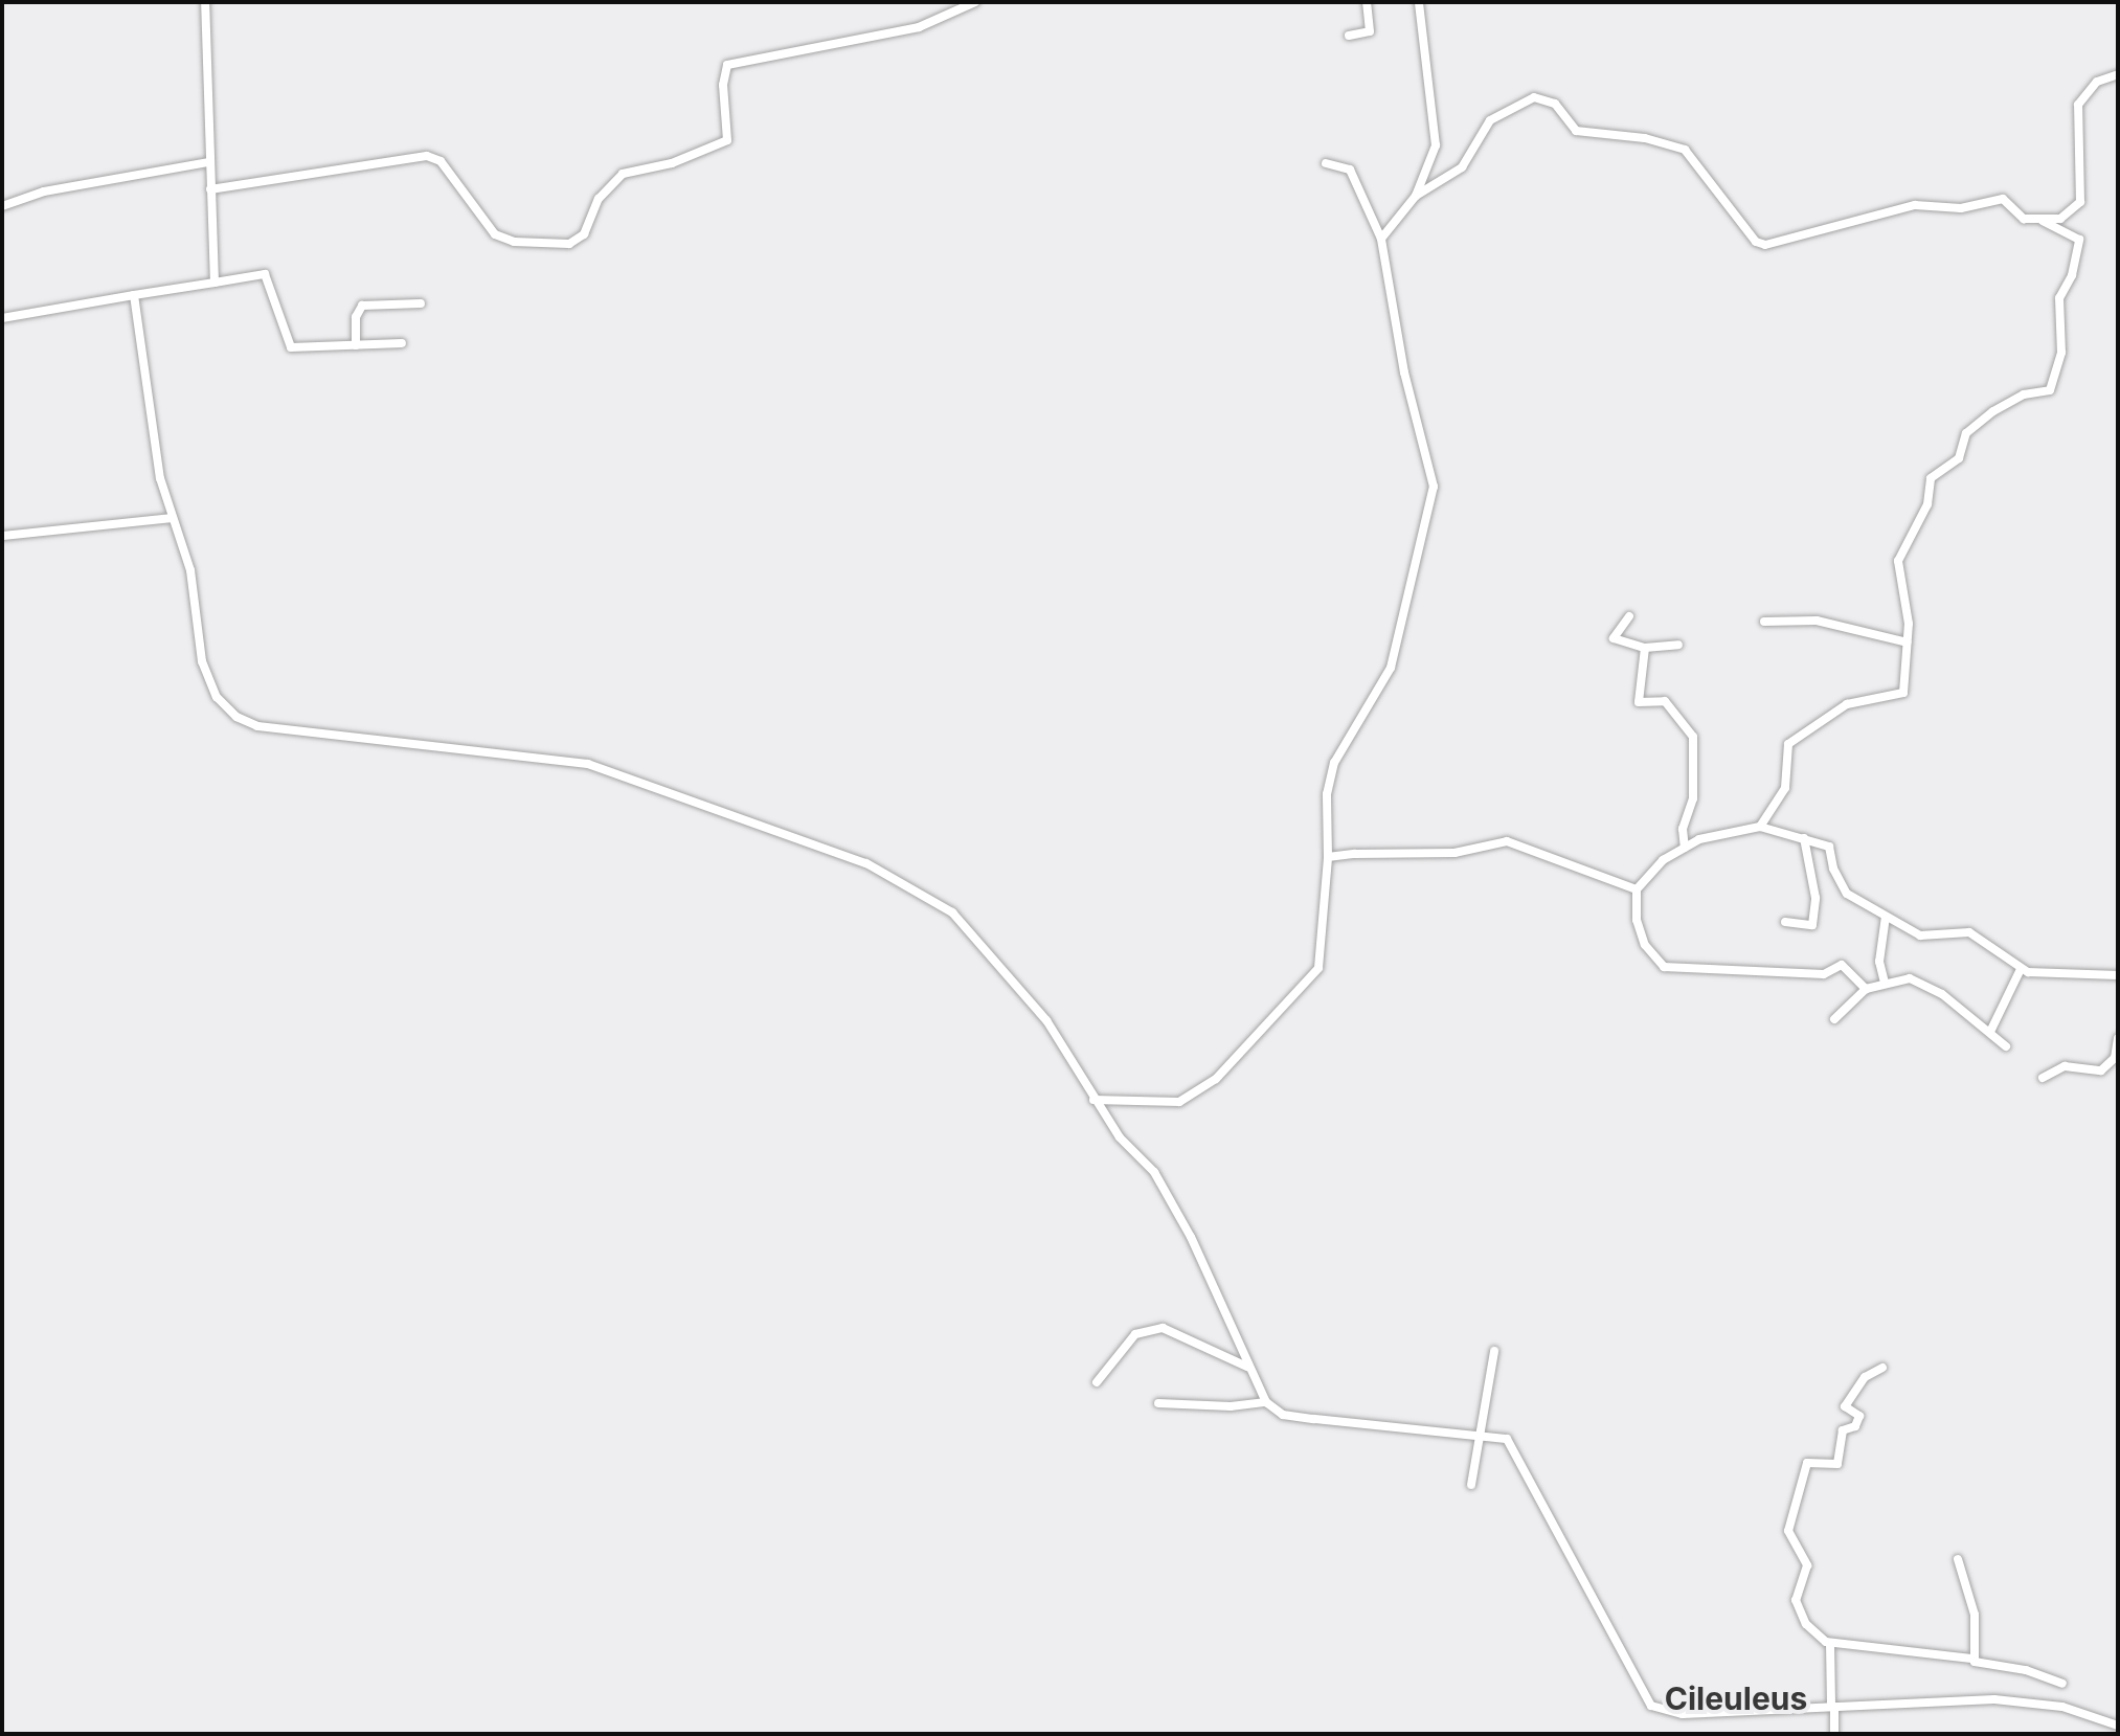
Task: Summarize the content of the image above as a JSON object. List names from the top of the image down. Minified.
{"districts":["Cileuleus"]}
